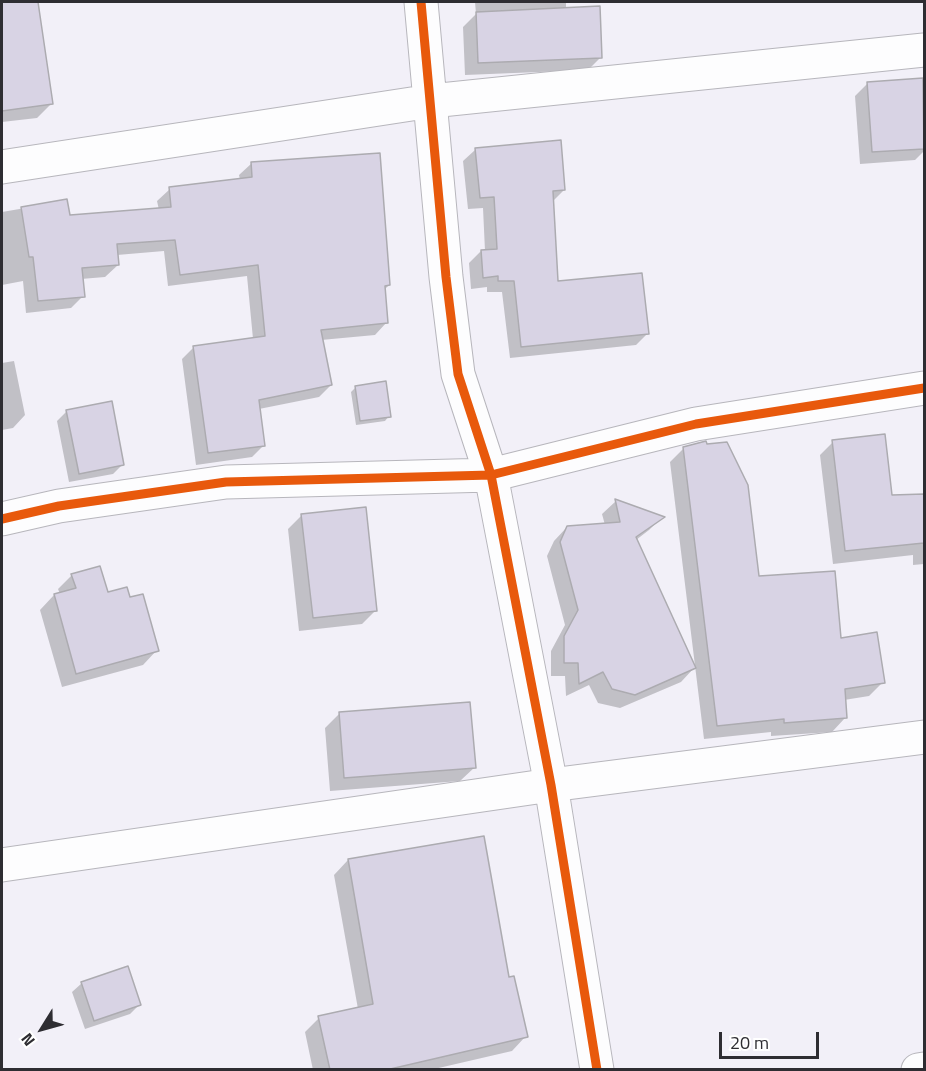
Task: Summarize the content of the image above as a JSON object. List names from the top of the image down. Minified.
{"scale_bar":"20 m","north":"bottom left"}
